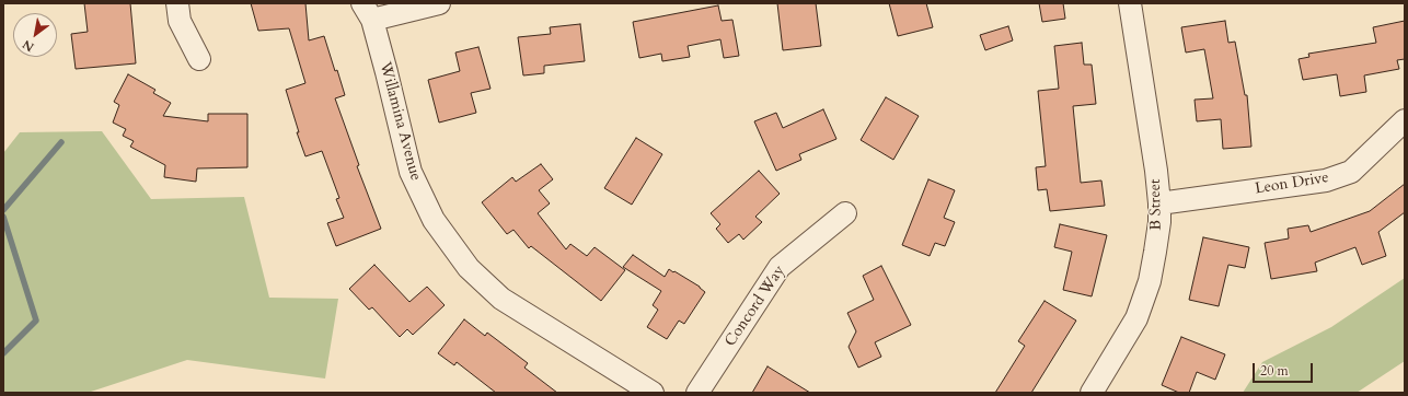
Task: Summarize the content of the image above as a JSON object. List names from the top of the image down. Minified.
{"streets":{"street":["Willamina Avenue","Leon Drive","B Street","Concord Way"]},"crossings":[["Leon Drive","B Street"]],"scale_bar":"20 m","north":"bottom left"}
